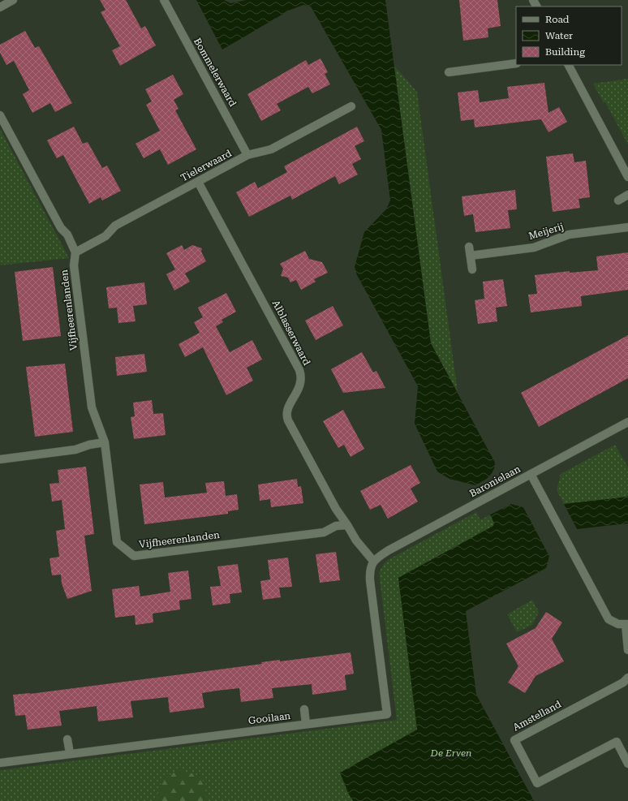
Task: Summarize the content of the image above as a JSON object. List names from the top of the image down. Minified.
{"streets":{"street":["Bommelerwaard","Tielerwaard","Meijerij","Vijfheerenlanden","Alblasserwaard","Baronielaan","Amstelland","Gooilaan"]},"crossings":[["Bommelerwaard","Tielerwaard"],["Tielerwaard","Vijfheerenlanden"],["Tielerwaard","Alblasserwaard"],["Vijfheerenlanden","Alblasserwaard"],["Alblasserwaard","Baronielaan"],["Alblasserwaard","Gooilaan"],["Baronielaan","Gooilaan"]],"parks":["De Erven"],"legend":["Road","Water","Building"]}
